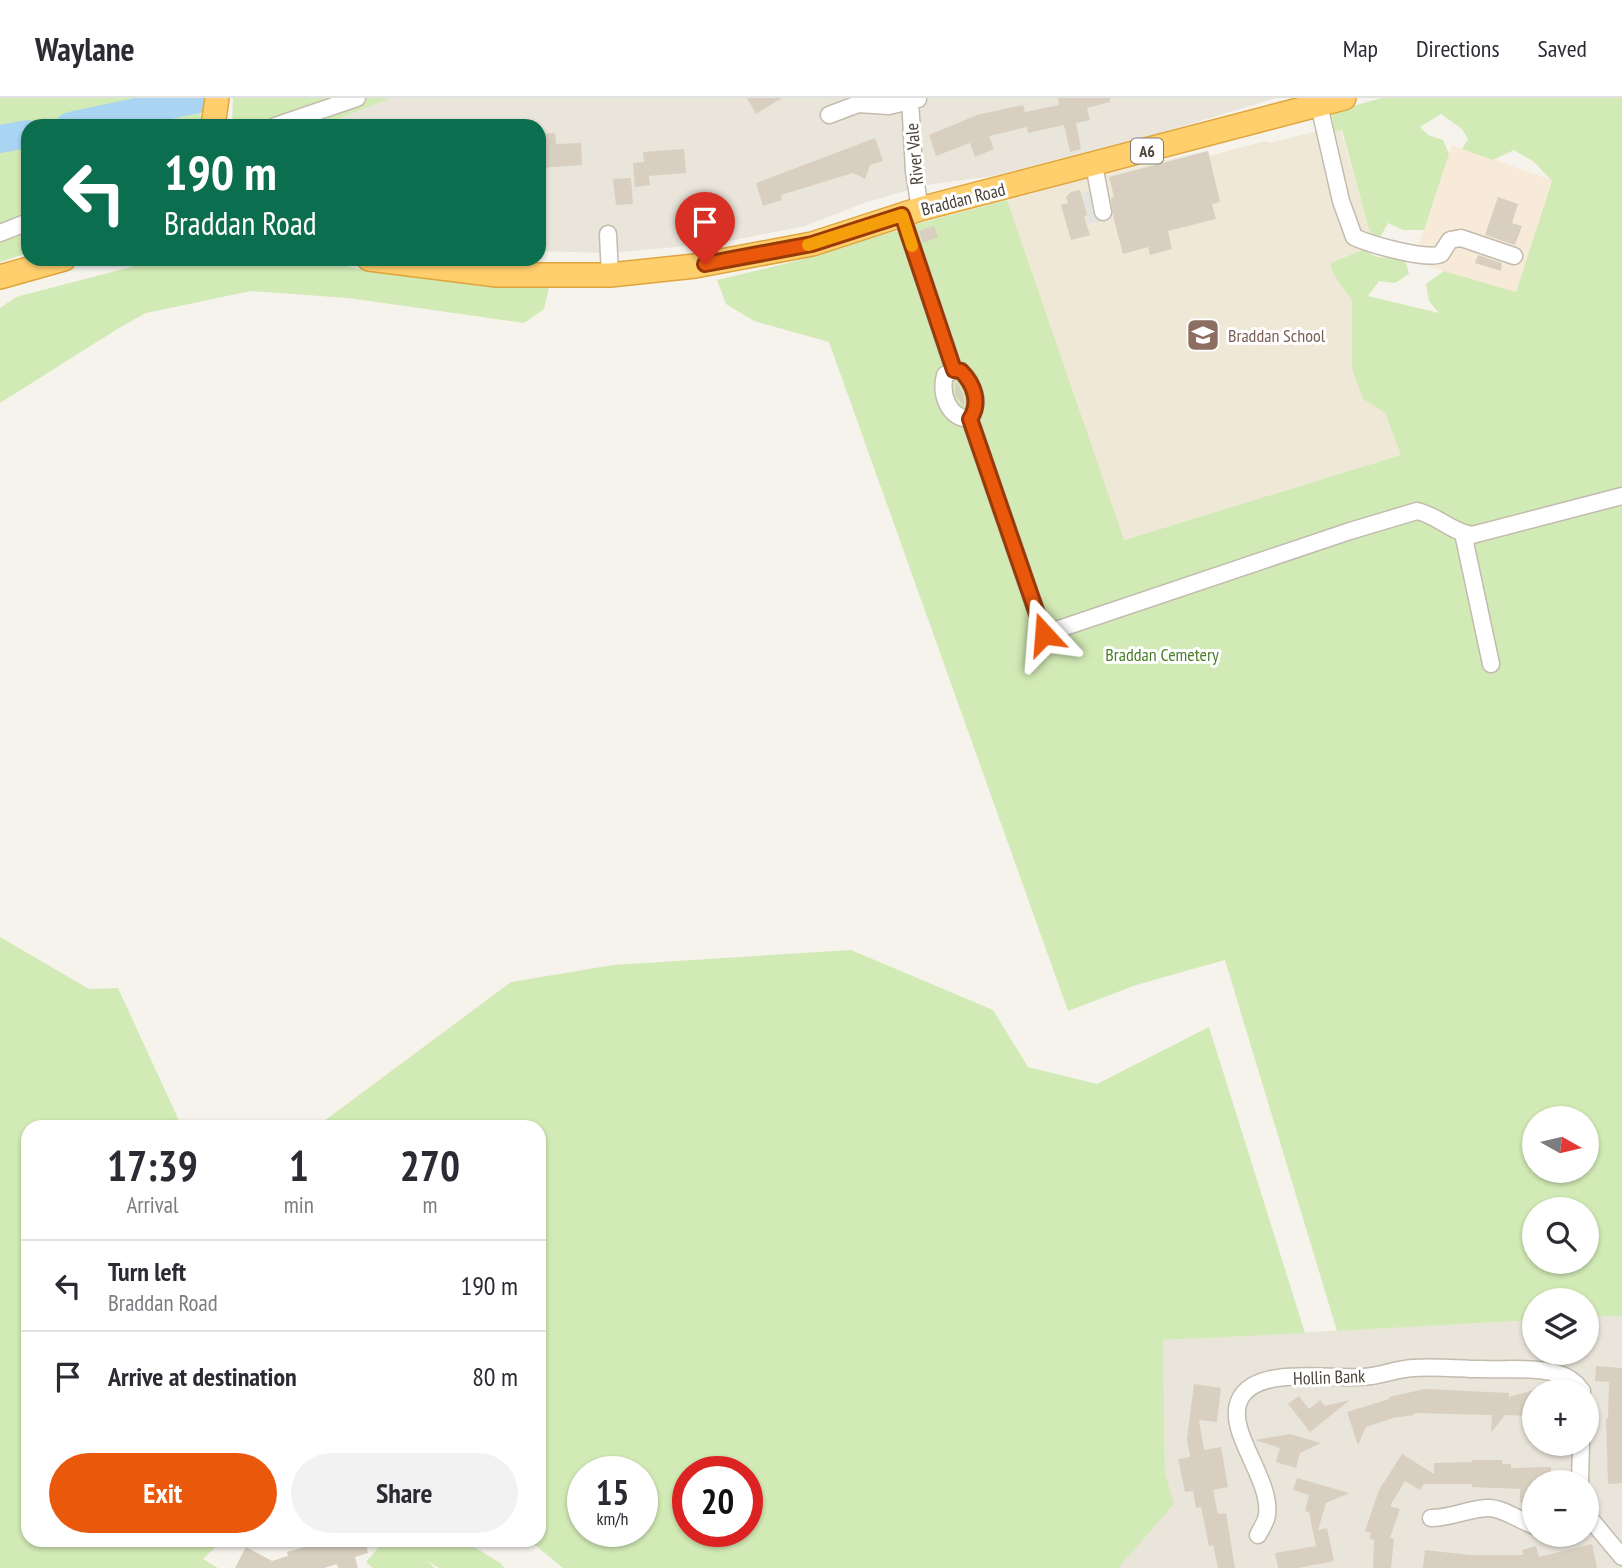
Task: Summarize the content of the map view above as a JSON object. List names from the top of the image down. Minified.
{"streets":{"highway":["A6","Braddan Road"],"street":["River Vale","Hollin Bank"]},"crossings":[["River Vale","Braddan Road"]],"parks":["Braddan Cemetery"],"places":{"school or university":["Braddan School"]},"north":"right","page":{"header":"Waylane","nav":["Map","Directions","Saved"],"turn":["190 m","Braddan Road"],"map_buttons":["+","−"],"eta":["17:39","Arrival","1","min","270","m"],"list":[{"name":"Turn left","note":"Braddan Road","value":"190 m"},{"name":"Arrive at destination","value":"80 m"}],"buttons":["Exit","Share"],"speed":"15 km/h","limit":"20"}}
